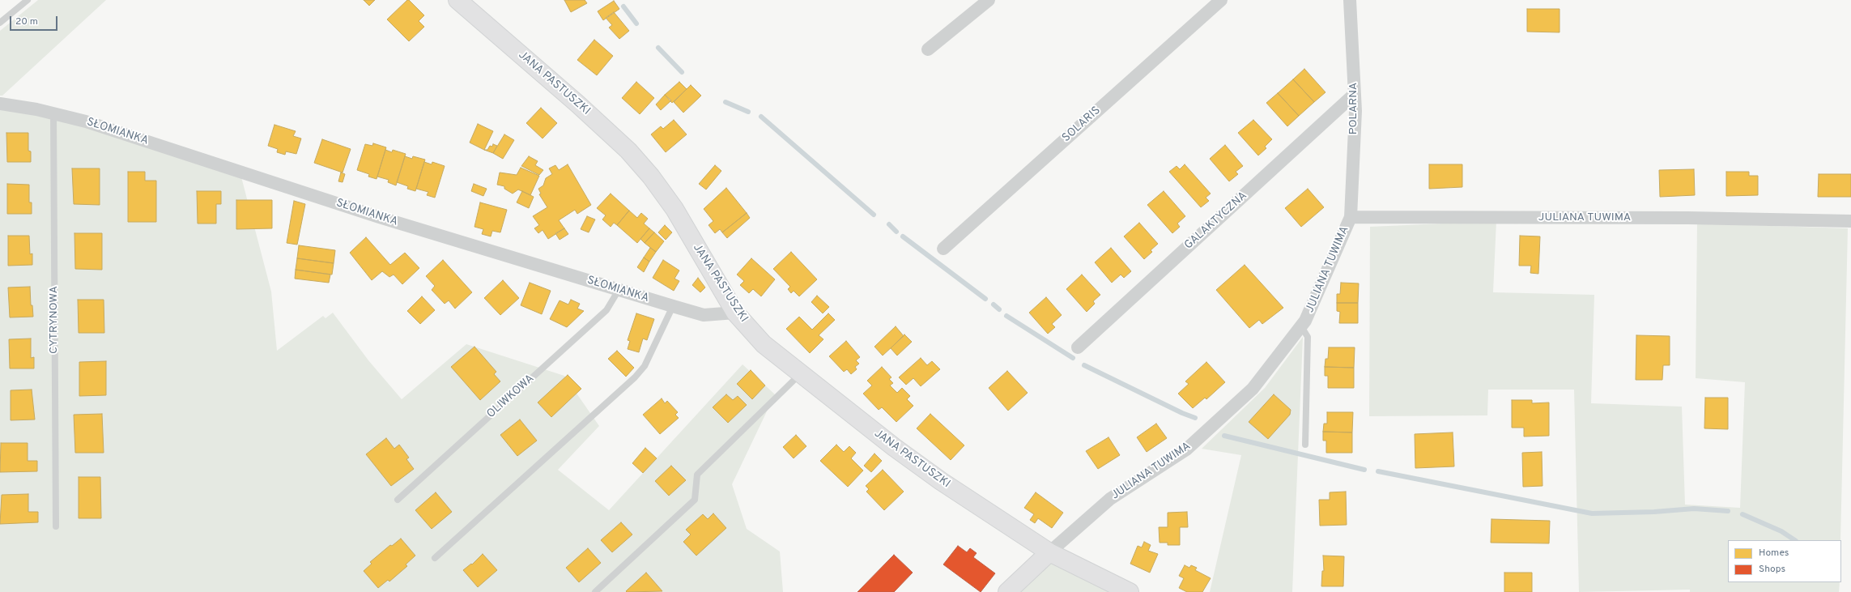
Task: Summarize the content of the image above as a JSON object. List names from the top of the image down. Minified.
{"streets":{"street":["JANA PASTUSZKI","POLARNA","SOLARIS","SŁOMIANKA","JULIANA TUWIMA","GALAKTYCZNA"],"lane":["CYTRYNOWA","OLIWKOWA"]},"crossings":[["JANA PASTUSZKI","SŁOMIANKA"],["JANA PASTUSZKI","JULIANA TUWIMA"],["POLARNA","JULIANA TUWIMA"],["POLARNA","GALAKTYCZNA"],["SŁOMIANKA","CYTRYNOWA"],["SŁOMIANKA","OLIWKOWA"]],"legend":["Homes","Shops"],"scale_bar":"20 m"}
